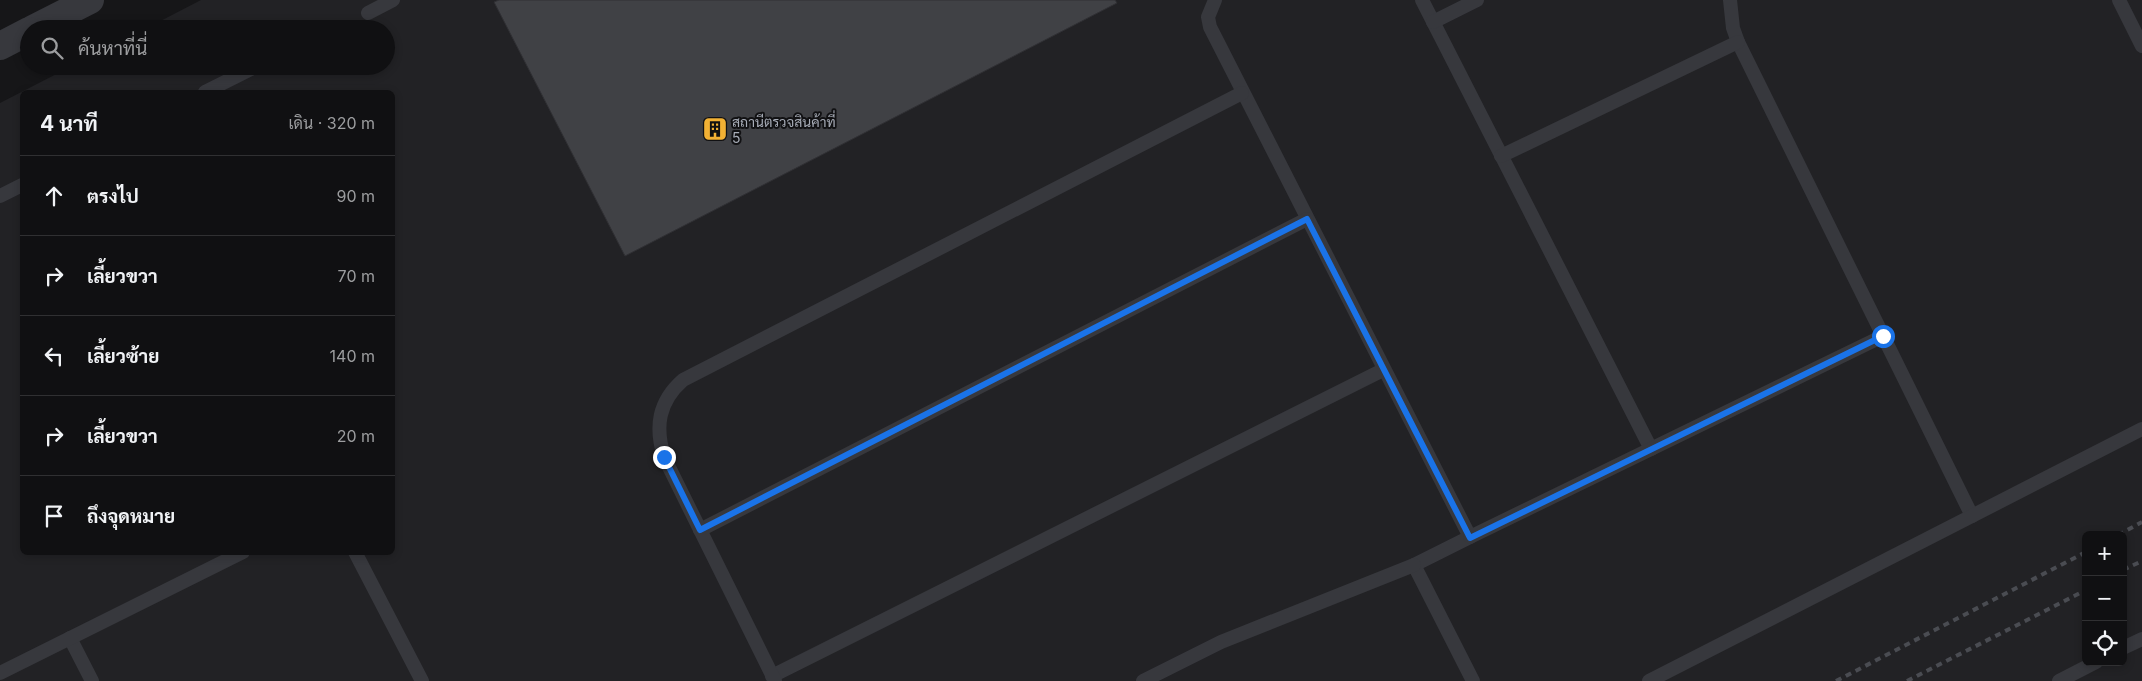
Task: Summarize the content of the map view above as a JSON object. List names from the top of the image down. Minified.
{"places":{"building":["สถานีตรวจสินค้าที่ 5"]},"page":{"search":"ค้นหาที่นี่","heading":["4 นาที","เดิน · 320 m"],"list":[["ตรงไป","90 m"],["เลี้ยวขวา","70 m"],["เลี้ยวซ้าย","140 m"],["เลี้ยวขวา","20 m"],"ถึงจุดหมาย"],"map_buttons":["+","−"]}}
